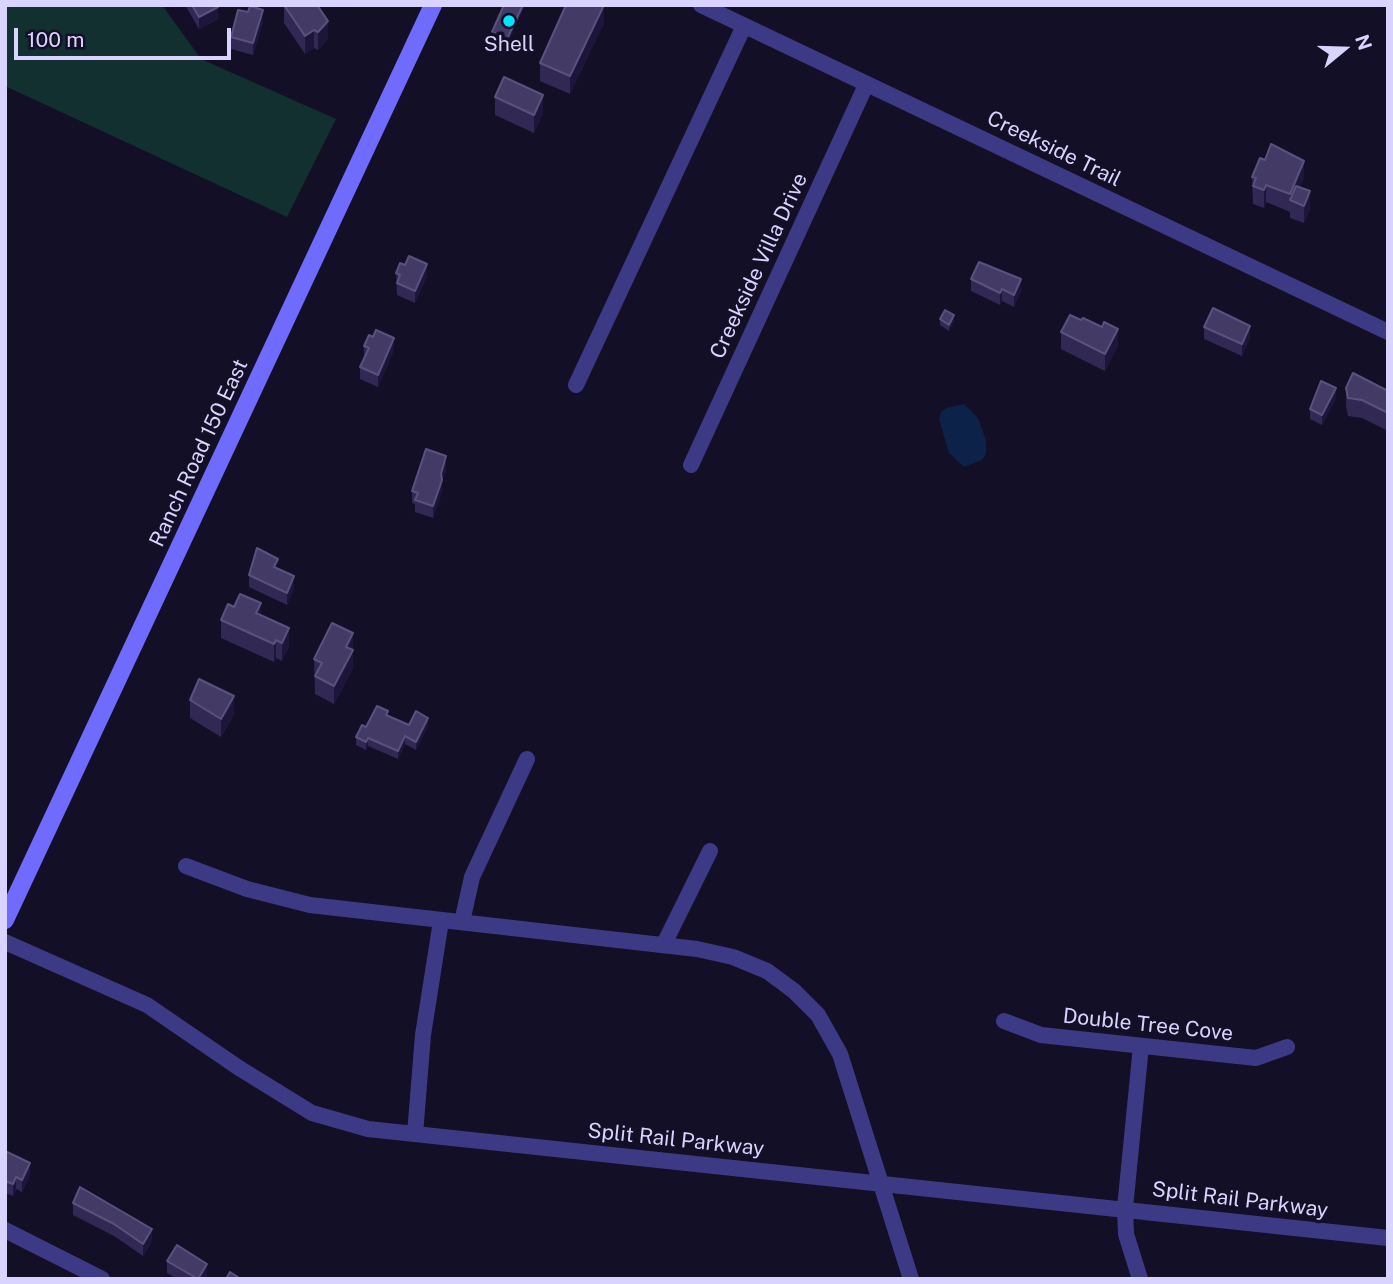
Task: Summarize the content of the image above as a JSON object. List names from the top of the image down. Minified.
{"streets":{"main road":["Ranch Road 150 East"],"street":["Creekside Trail","Creekside Villa Drive","Double Tree Cove","Split Rail Parkway"]},"crossings":[["Creekside Trail","Creekside Villa Drive"]],"places":["Shell"],"scale_bar":"100 m","north":"right"}
